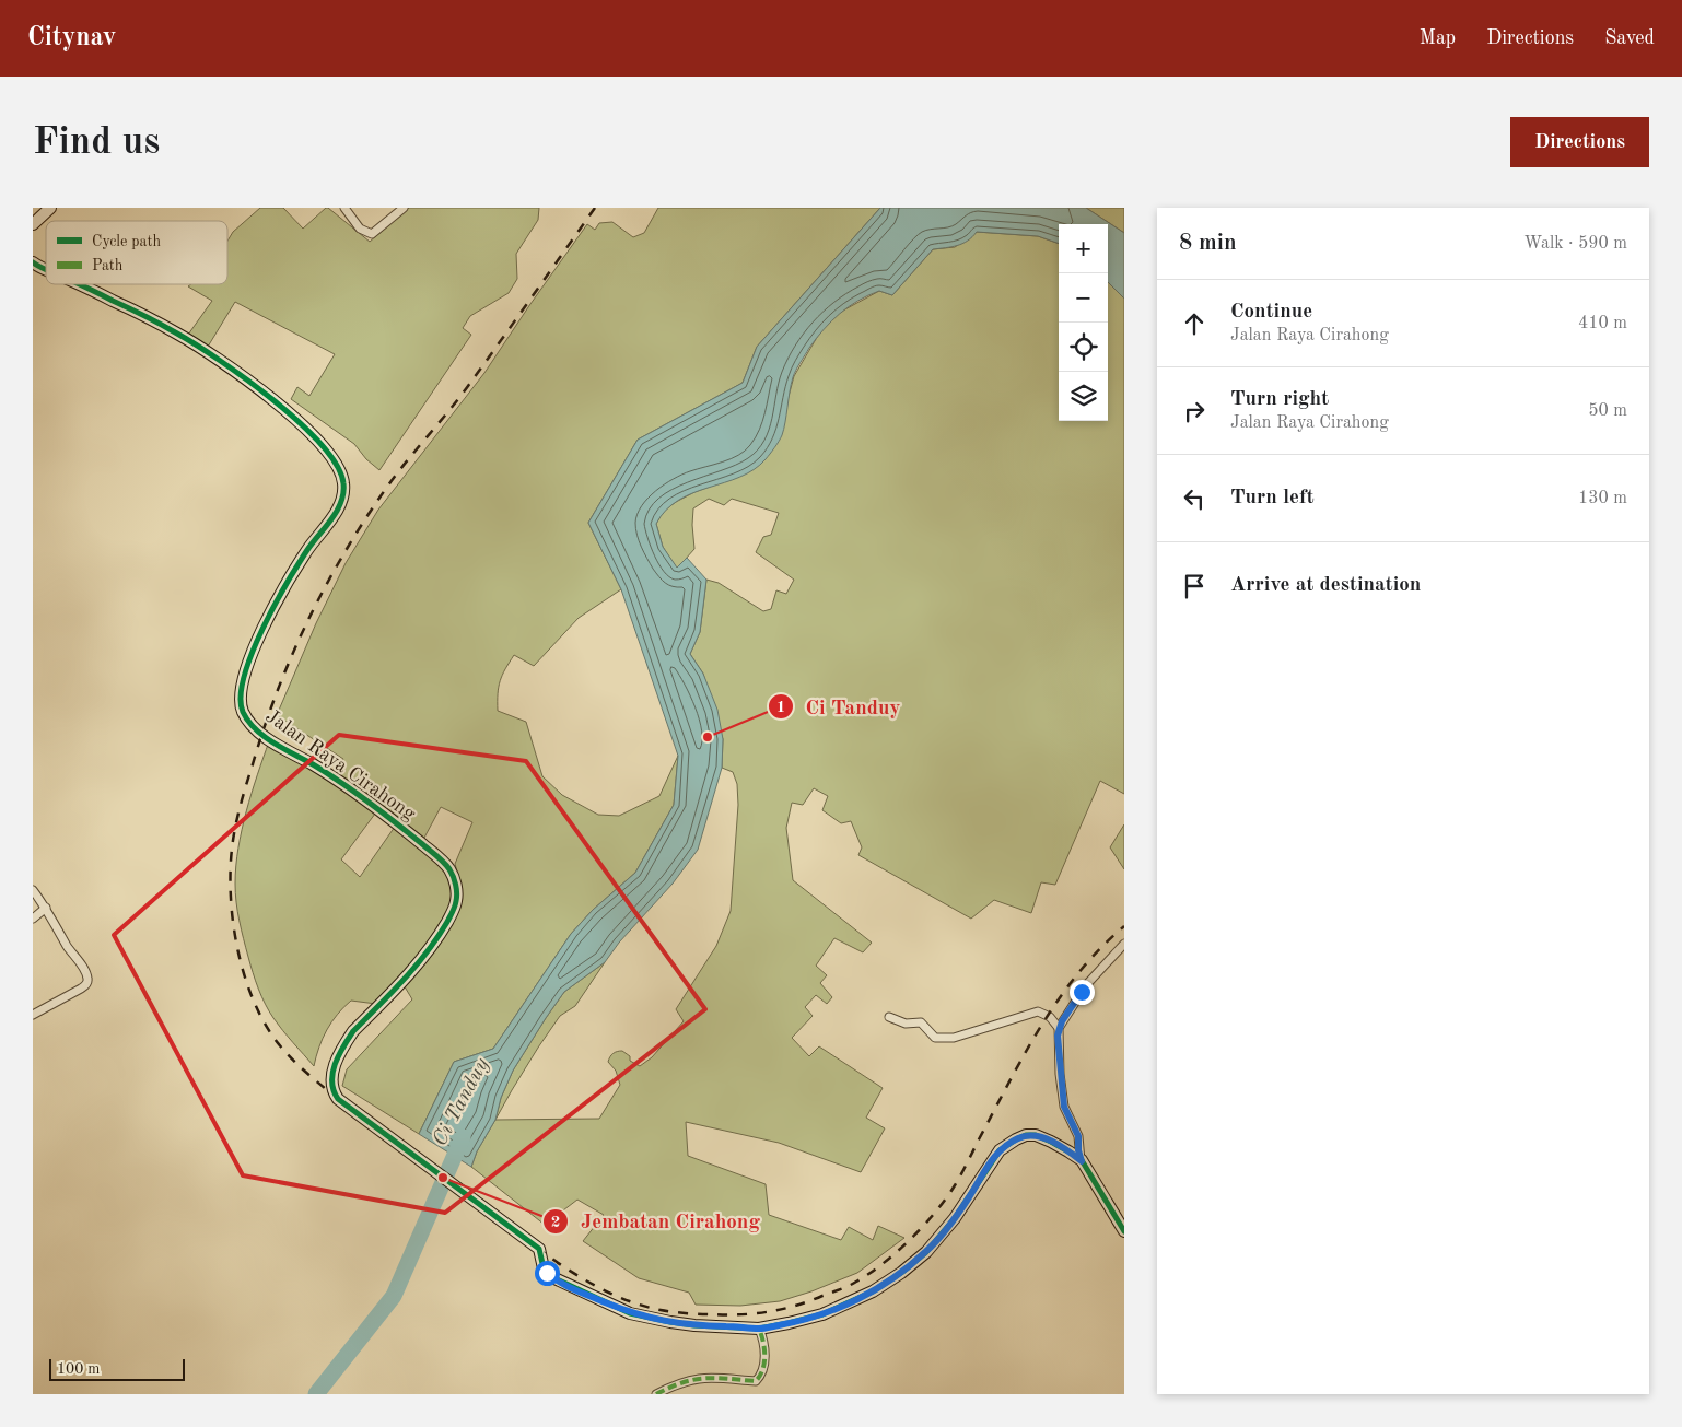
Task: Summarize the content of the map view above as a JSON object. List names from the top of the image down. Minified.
{"streets":{"street":["Jalan Raya Cirahong"]},"water":["Ci Tanduy"],"places":["Ci Tanduy","Jembatan Cirahong"],"legend":["Cycle path","Path"],"scale_bar":"100 m","page":{"header":"Citynav","nav":["Map","Directions","Saved"],"buttons":"Directions","title":"Find us","heading":["8 min","Walk · 590 m"],"map_buttons":["+","−"],"list":[["Continue","Jalan Raya Cirahong","410 m"],["Turn right","Jalan Raya Cirahong","50 m"],["Turn left","130 m"],"Arrive at destination"],"scale":"100 m"}}
